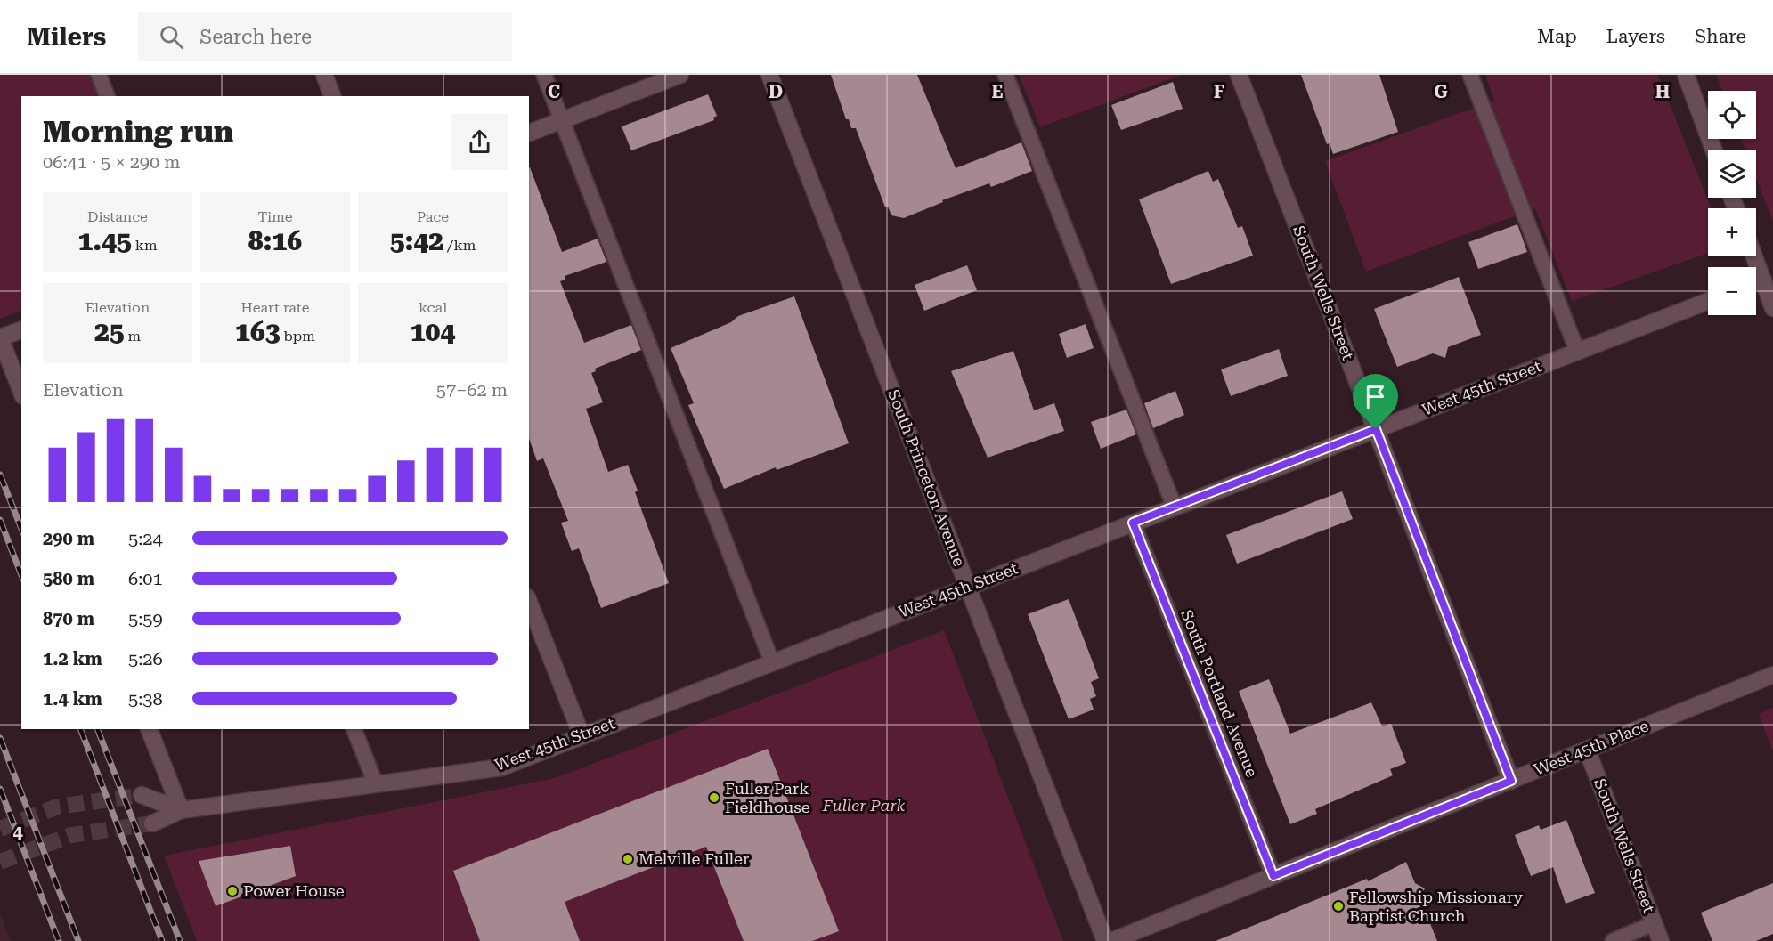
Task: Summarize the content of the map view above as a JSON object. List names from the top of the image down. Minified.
{"streets":{"street":["South Wells Street","West 45th Street","South Princeton Avenue","West 45th Place"],"lane":["South Portland Avenue"]},"crossings":[["South Wells Street","West 45th Street"],["South Wells Street","West 45th Place"],["West 45th Street","South Princeton Avenue"],["West 45th Street","South Portland Avenue"],["South Portland Avenue","West 45th Place"]],"parks":["Fuller Park"],"places":["Fuller Park Fieldhouse","Melville Fuller","Power House","Fellowship Missionary Baptist Church"],"page":{"header":"Milers","search":"Search here","nav":["Map","Layers","Share"],"map_buttons":["+","−"],"heading":["Morning run","06:41 · 5 × 290 m"],"stats":[["Distance","1.45 km"],["Time","8:16"],["Pace","5:42 /km"],["Elevation","25 m"],["Heart rate","163 bpm"],["kcal","104"]],"chart":["Elevation","57–62 m"],"list":[{"name":"290 m","note":"5:24"},{"name":"580 m","note":"6:01"},{"name":"870 m","note":"5:59"},{"name":"1.2 km","note":"5:26"},{"name":"1.4 km","note":"5:38"}]},"grid":{"columns":["C","D","E","F","G","H"],"rows":["4"]}}
